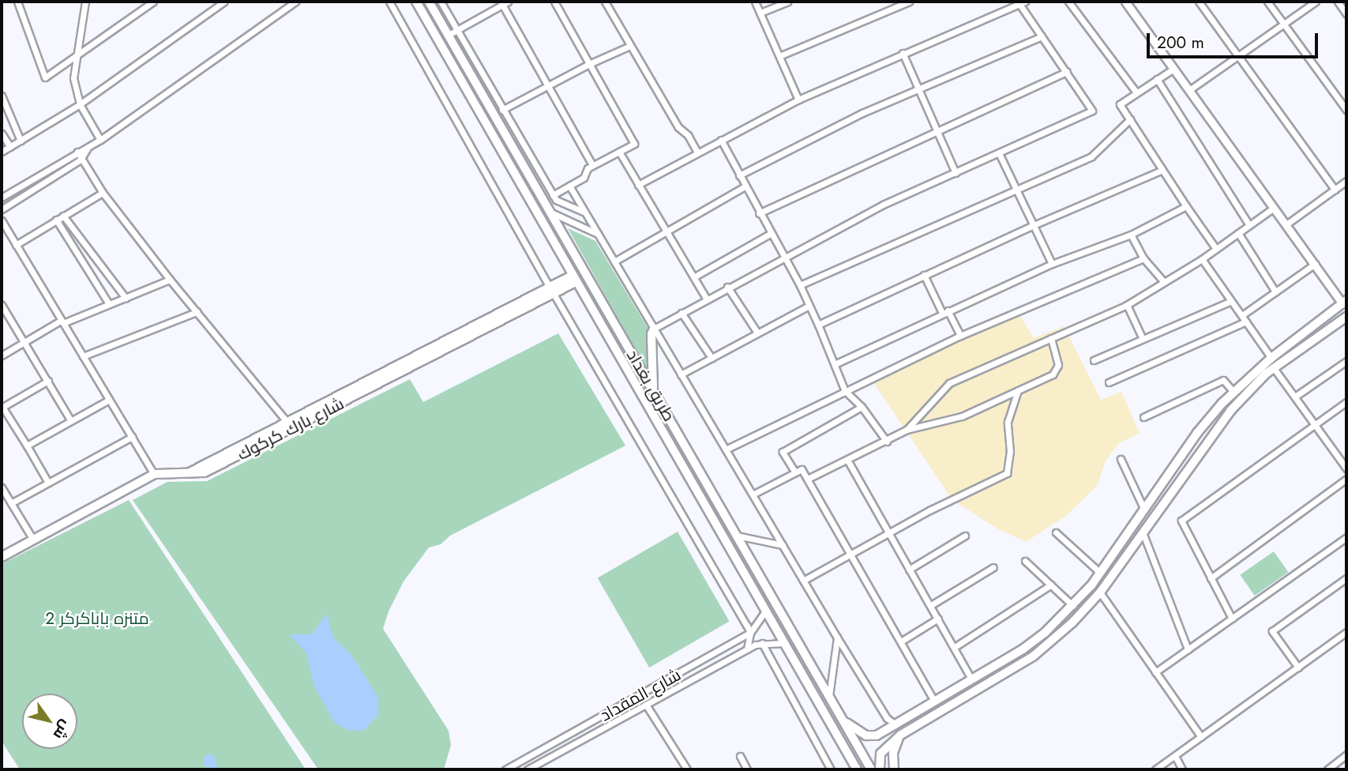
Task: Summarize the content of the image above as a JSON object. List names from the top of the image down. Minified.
{"streets":{"main road":["طريق بغداد","شارع بارك كركوك"],"street":["شارع المقداد"]},"crossings":[["طريق بغداد","شارع المقداد"]],"parks":["متنزه باباكركر 2"],"scale_bar":"200 m","north":"bottom right"}
